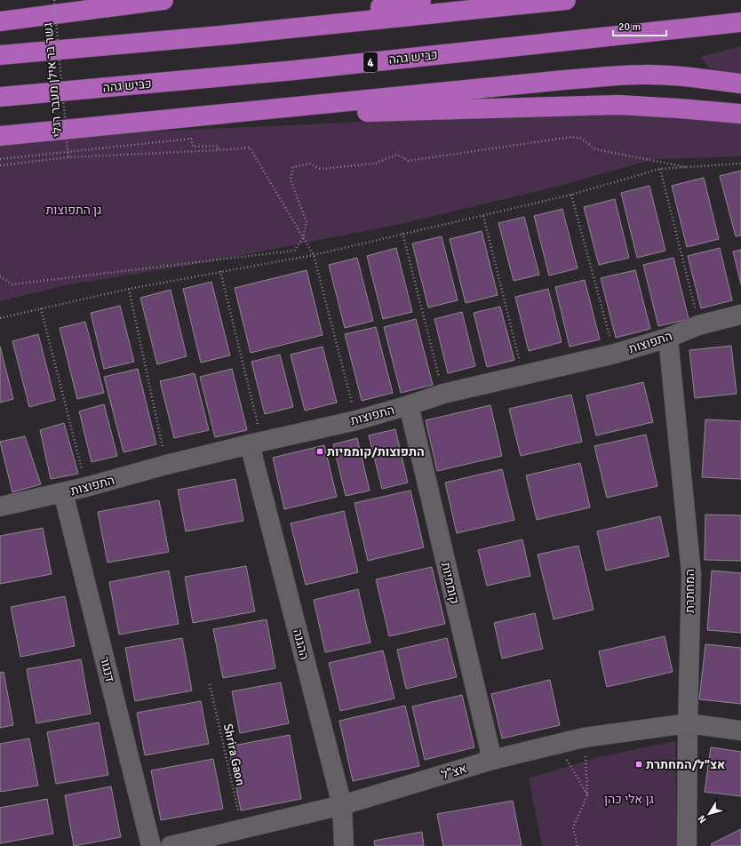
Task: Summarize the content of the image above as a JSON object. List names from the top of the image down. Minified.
{"streets":{"highway":["כביש גהה","4"],"street":["התפוצות","קוממיות","המחתרת","ההגנה","דנגור","אצ\"ל"],"path":["גשר בר אילן מעבר רגלי","Shrira Gaon"]},"crossings":[["התפוצות","קוממיות"],["התפוצות","המחתרת"],["התפוצות","ההגנה"],["התפוצות","דנגור"],["קוממיות","אצ\"ל"],["המחתרת","אצ\"ל"],["ההגנה","אצ\"ל"],["Shrira Gaon","אצ\"ל"]],"parks":["גן התפוצות","גן אלי כהן"],"places":{"transit":["התפוצות/קוממיות","אצ״ל/המחתרת"]},"scale_bar":"20 m","north":"bottom left"}
